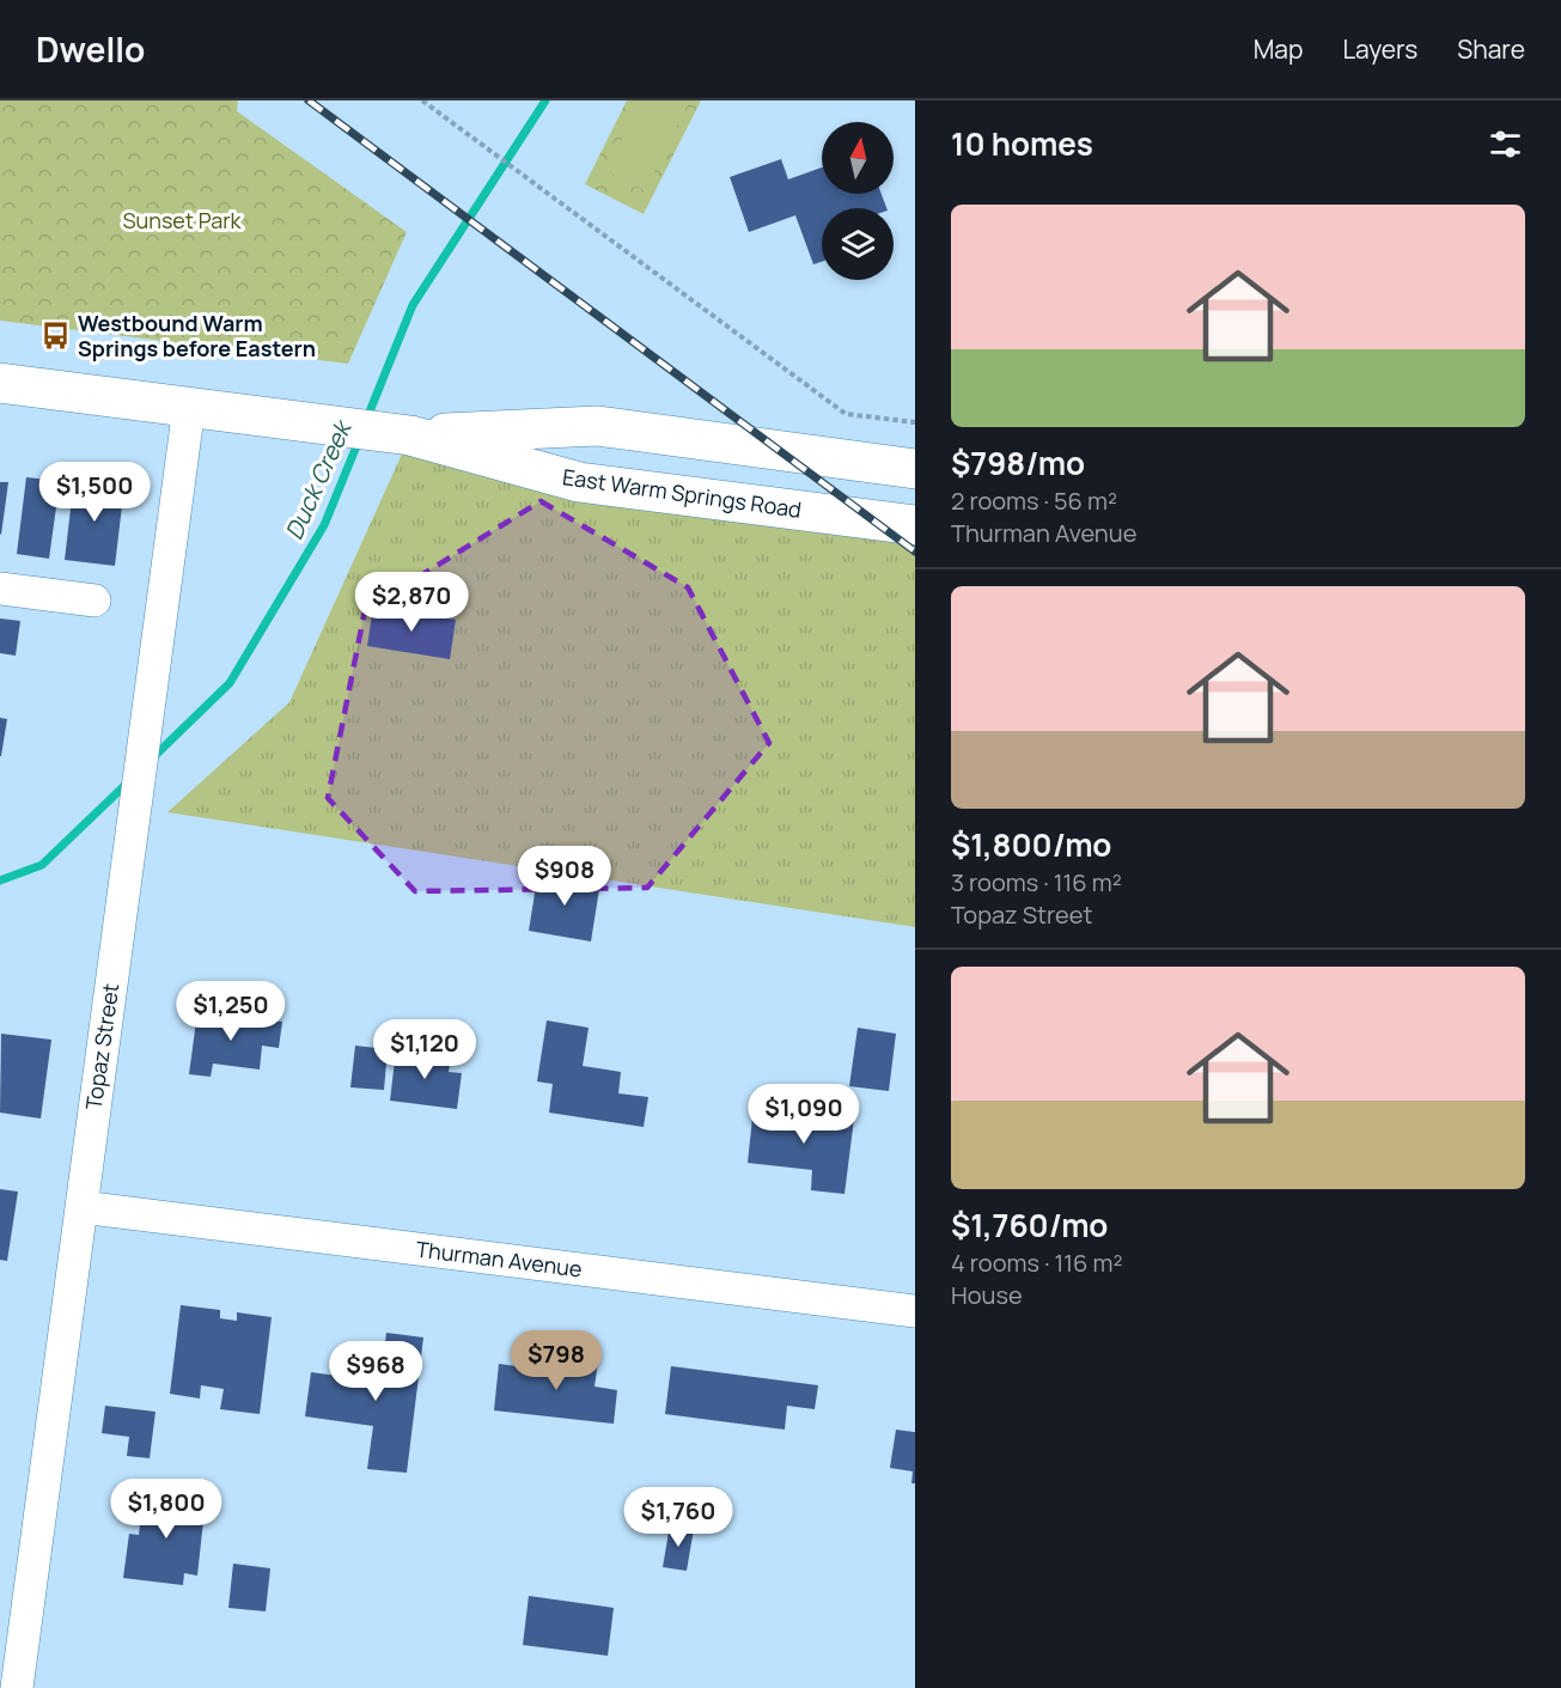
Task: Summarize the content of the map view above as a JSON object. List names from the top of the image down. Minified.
{"streets":{"main road":["East Warm Springs Road"],"street":["Topaz Street","Thurman Avenue"]},"crossings":[["East Warm Springs Road","Topaz Street"],["Topaz Street","Thurman Avenue"]],"water":["Duck Creek"],"parks":["Sunset Park"],"places":{"bus stop":["Westbound Warm Springs before Eastern"]},"north":"top","page":{"header":"Dwello","nav":["Map","Layers","Share"],"heading":"10 homes","list":[{"name":"$798/mo","note":"2 rooms · 56 m² · Thurman Avenue"},{"name":"$1,800/mo","note":"3 rooms · 116 m² · Topaz Street"},{"name":"$1,760/mo","note":"4 rooms · 116 m² · House"}],"price":["$1,500","$2,870","$908","$1,250","$1,120","$1,090","$798","$968","$1,800","$1,760"]}}
